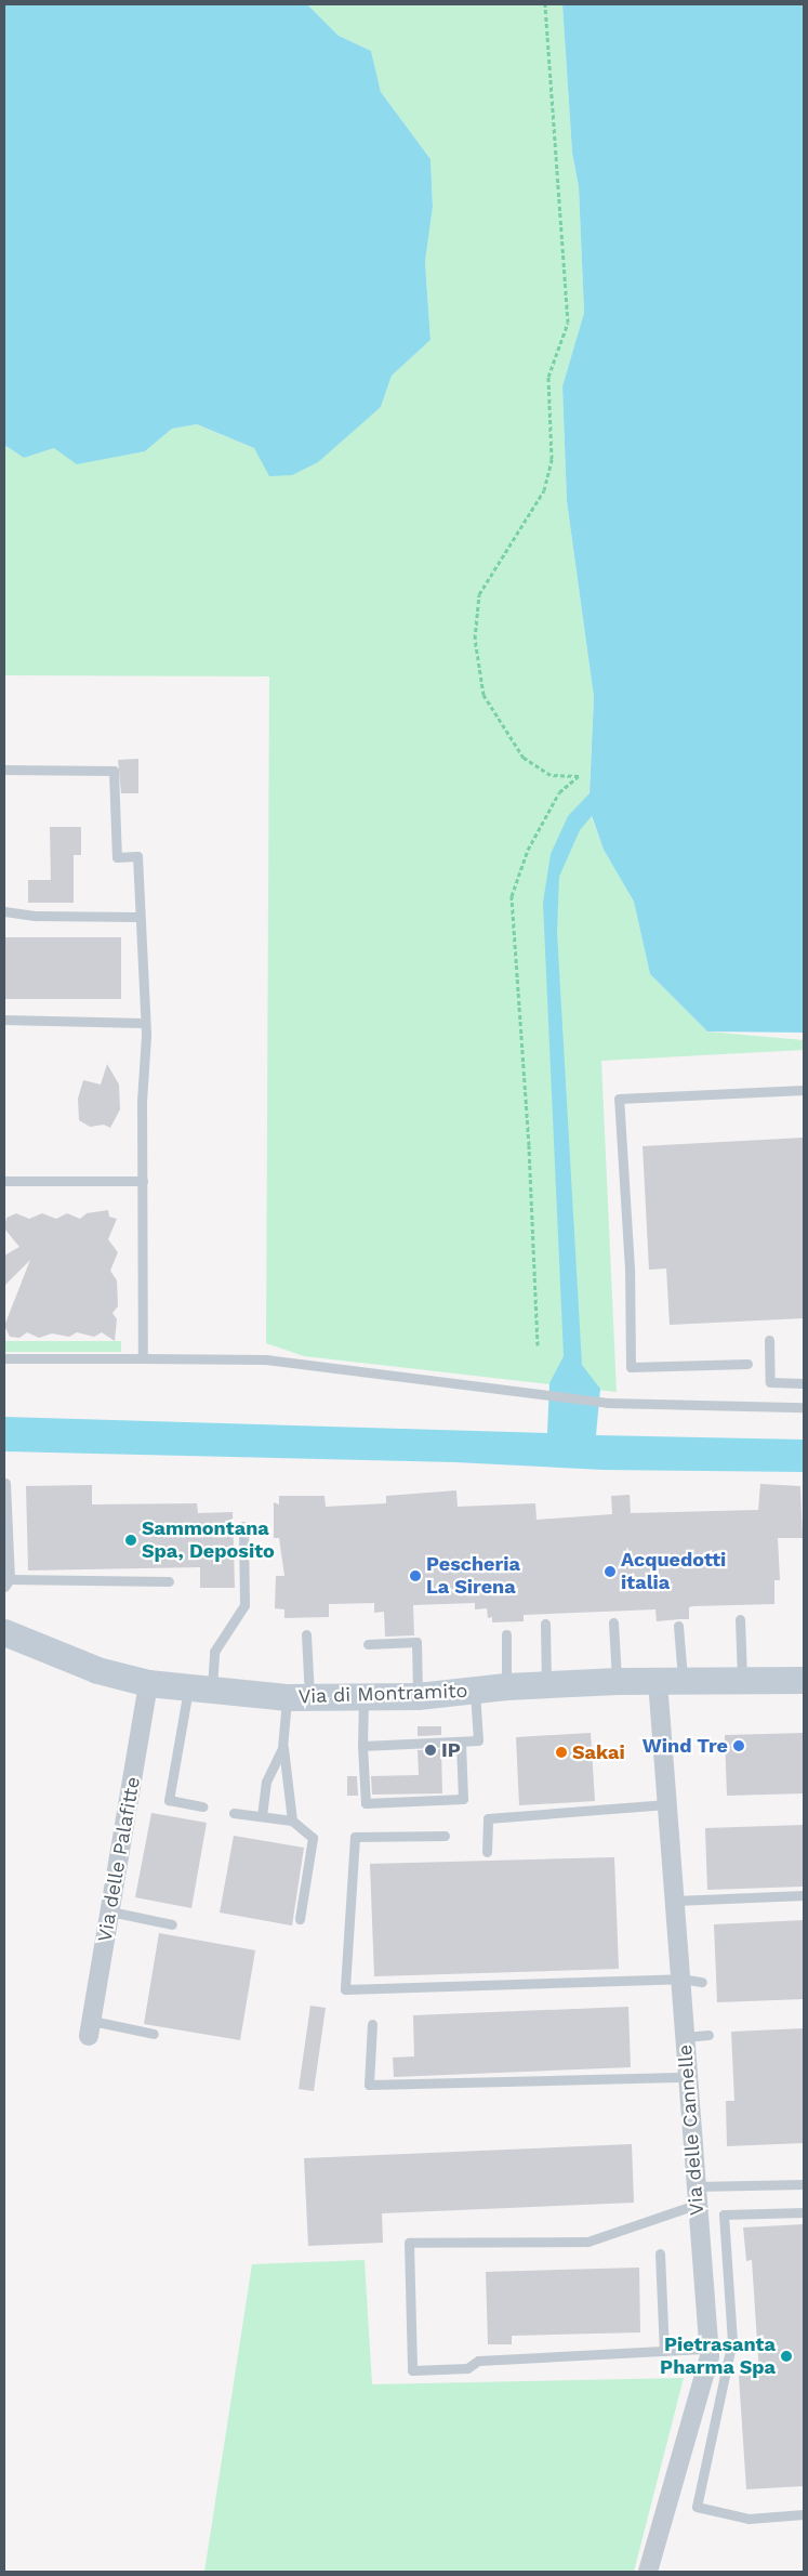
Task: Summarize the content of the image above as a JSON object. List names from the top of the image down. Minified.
{"streets":{"main road":["Via di Montramito"],"street":["Via delle Palafitte","Via delle Cannelle"]},"crossings":[["Via di Montramito","Via delle Palafitte"],["Via di Montramito","Via delle Cannelle"]],"places":["Sammontana Spa, Deposito","Acquedotti italia","Pescheria La Sirena","Wind Tre","IP","Sakai","Pietrasanta Pharma Spa"]}
